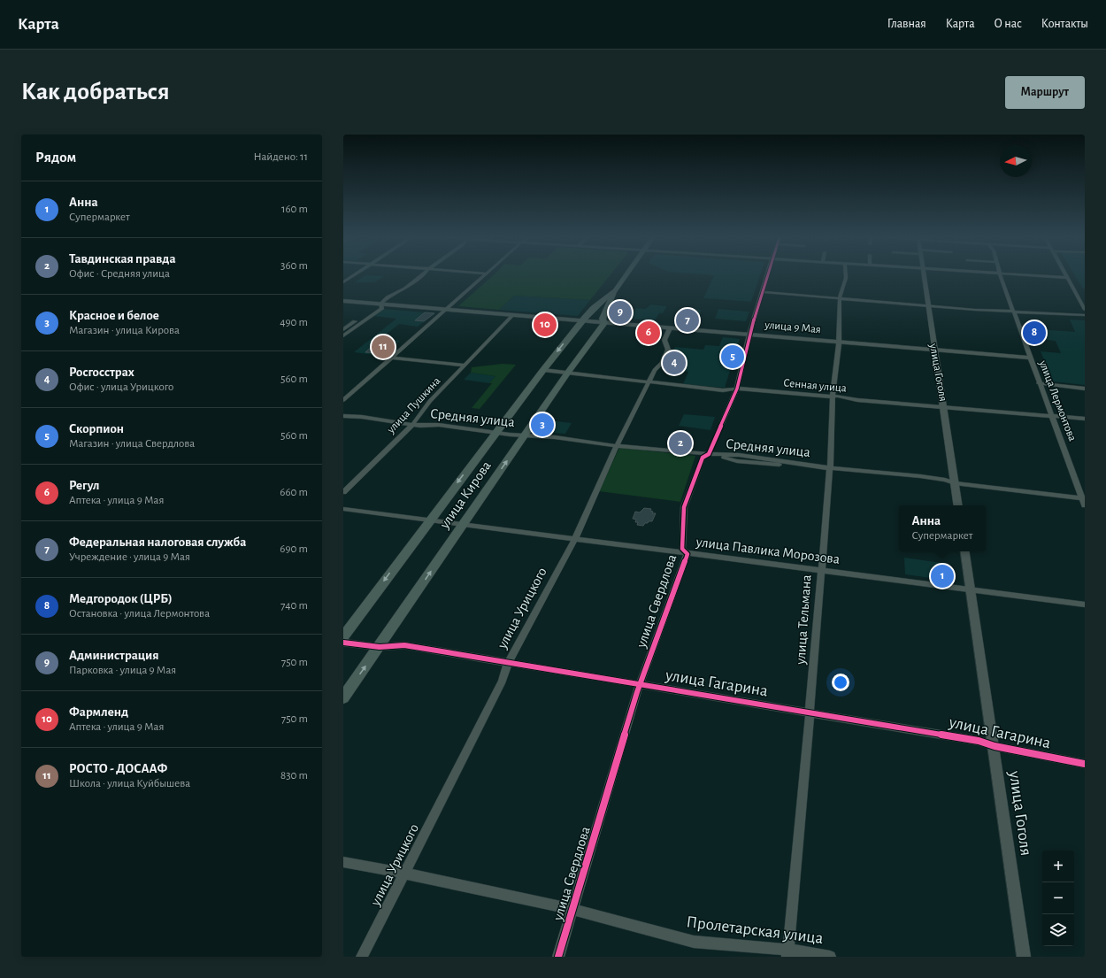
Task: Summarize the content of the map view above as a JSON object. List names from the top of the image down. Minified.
{"streets":{"main road":["улица Кирова"],"street":["улица 9 Мая","улица Гоголя","Сенная улица","улица Лермонтова","улица Пушкина","Средняя улица","улица Павлика Морозова","улица Свердлова","улица Урицкого","улица Тельмана","улица Гагарина","Пролетарская улица"]},"crossings":[["улица 9 Мая","улица Гоголя"],["улица 9 Мая","улица Лермонтова"],["улица 9 Мая","улица Пушкина"],["улица 9 Мая","улица Кирова"],["улица 9 Мая","улица Свердлова"],["улица 9 Мая","улица Урицкого"],["улица 9 Мая","улица Тельмана"],["улица Гоголя","Сенная улица"],["улица Гоголя","Средняя улица"],["улица Гоголя","улица Павлика Морозова"],["улица Гоголя","улица Гагарина"],["Сенная улица","улица Лермонтова"],["Сенная улица","улица Кирова"],["Сенная улица","улица Свердлова"],["Сенная улица","улица Урицкого"],["Сенная улица","улица Тельмана"],["улица Лермонтова","Средняя улица"],["улица Пушкина","Средняя улица"],["Средняя улица","улица Кирова"],["Средняя улица","улица Свердлова"],["Средняя улица","улица Урицкого"],["Средняя улица","улица Тельмана"],["улица Кирова","улица Павлика Морозова"],["улица Кирова","улица Гагарина"],["улица Павлика Морозова","улица Свердлова"],["улица Павлика Морозова","улица Урицкого"],["улица Павлика Морозова","улица Тельмана"],["улица Свердлова","улица Гагарина"],["улица Свердлова","Пролетарская улица"],["улица Урицкого","улица Гагарина"],["улица Урицкого","Пролетарская улица"],["улица Тельмана","улица Гагарина"],["улица Тельмана","Пролетарская улица"]],"north":"left","page":{"header":"Карта","nav":["Главная","Карта","О нас","Контакты"],"buttons":"Маршрут","title":"Как добраться","heading":["Рядом","Найдено: 11"],"list":[{"mark":"1","name":"Анна","note":"Супермаркет","value":"160 m"},{"mark":"2","name":"Тавдинская правда","note":"Офис · Средняя улица","value":"360 m"},{"mark":"3","name":"Красное и белое","note":"Магазин · улица Кирова","value":"490 m"},{"mark":"4","name":"Росгосстрах","note":"Офис · улица Урицкого","value":"560 m"},{"mark":"5","name":"Скорпион","note":"Магазин · улица Свердлова","value":"560 m"},{"mark":"6","name":"Регул","note":"Аптека · улица 9 Мая","value":"660 m"},{"mark":"7","name":"Федеральная налоговая служба","note":"Учреждение · улица 9 Мая","value":"690 m"},{"mark":"8","name":"Медгородок (ЦРБ)","note":"Остановка · улица Лермонтова","value":"740 m"},{"mark":"9","name":"Администрация","note":"Парковка · улица 9 Мая","value":"750 m"},{"mark":"10","name":"Фармленд","note":"Аптека · улица 9 Мая","value":"750 m"},{"mark":"11","name":"РОСТО - ДОСААФ","note":"Школа · улица Куйбышева","value":"830 m"}],"pins":["9","7","10","6","8","11","5","4","3","2","1"],"popup":["Анна","Супермаркет"],"map_buttons":["+","−"]}}
